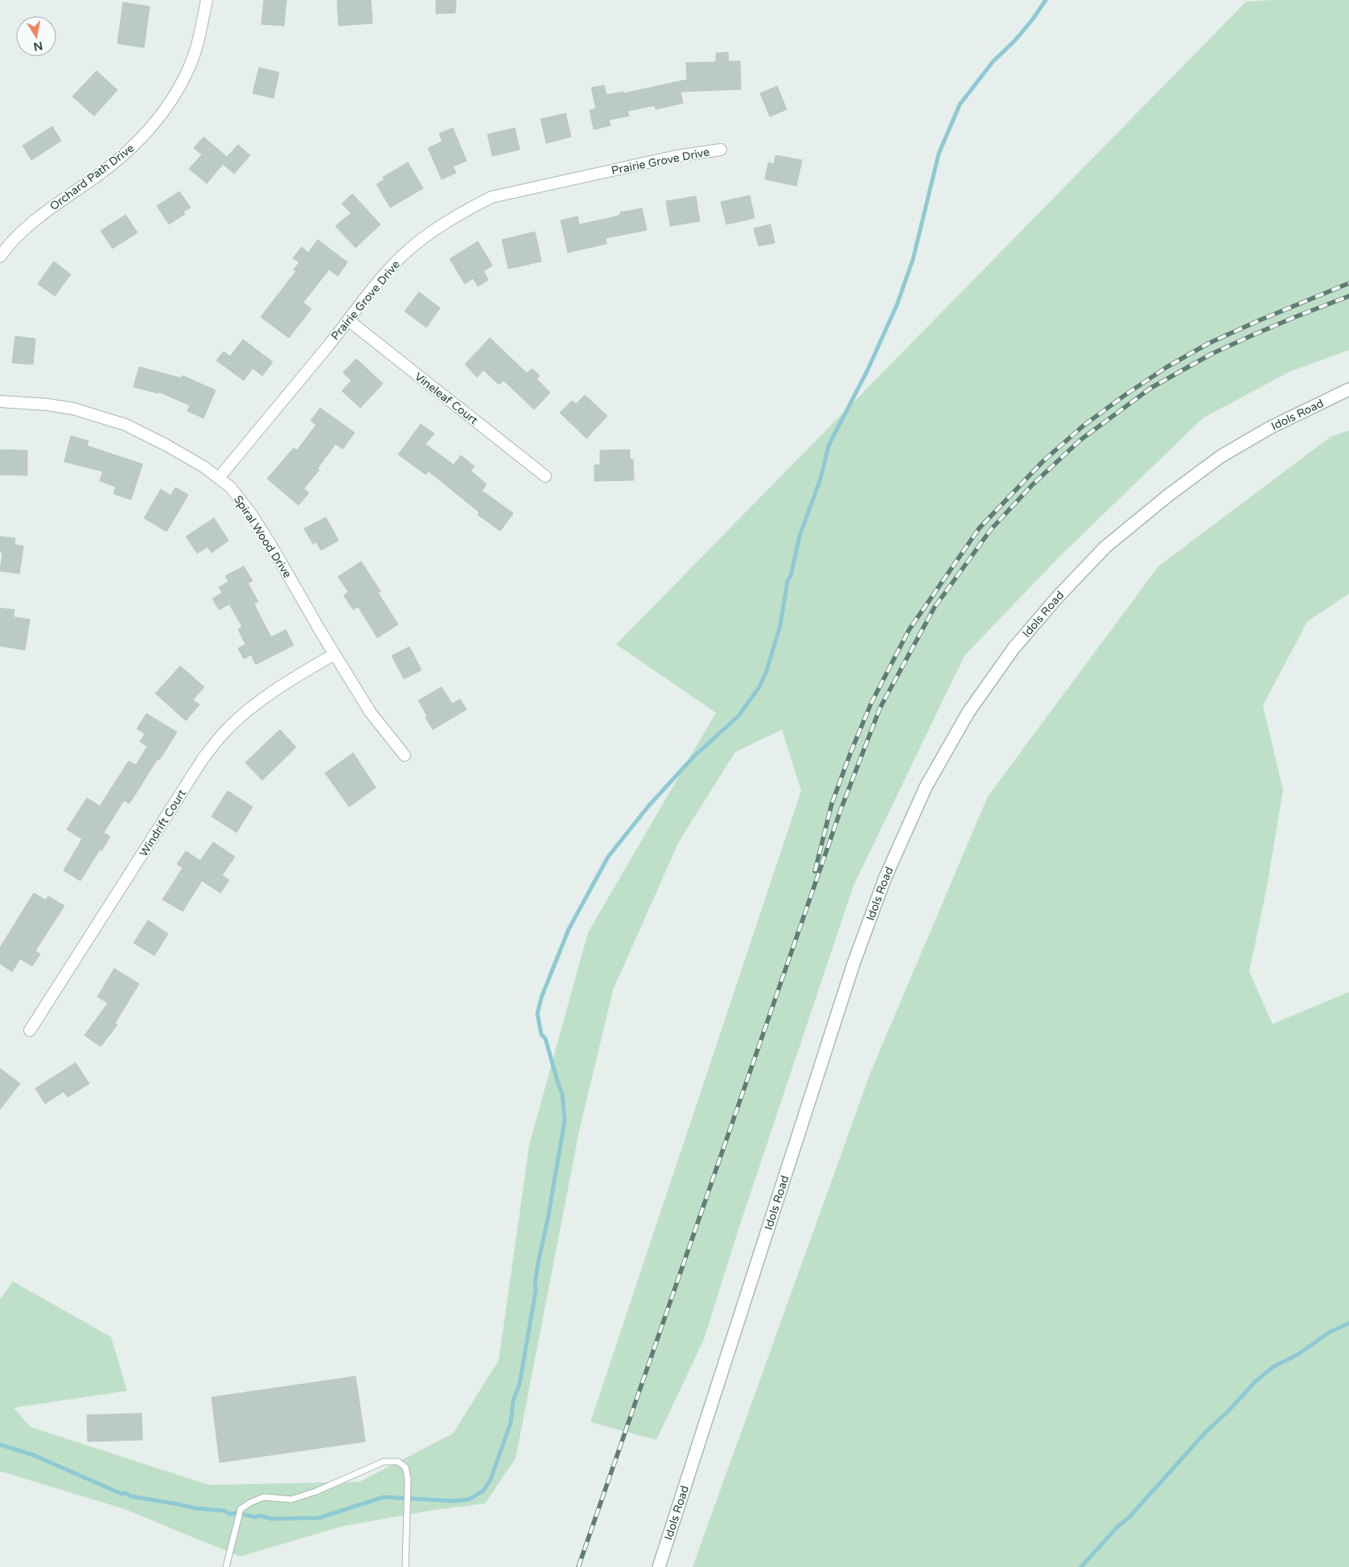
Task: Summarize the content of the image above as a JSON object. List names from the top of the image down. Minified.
{"streets":{"main road":["Idols Road"],"street":["Prairie Grove Drive","Orchard Path Drive","Vineleaf Court","Spiral Wood Drive","Windrift Court"]},"crossings":[["Prairie Grove Drive","Vineleaf Court"],["Prairie Grove Drive","Spiral Wood Drive"],["Spiral Wood Drive","Windrift Court"]],"north":"bottom"}
